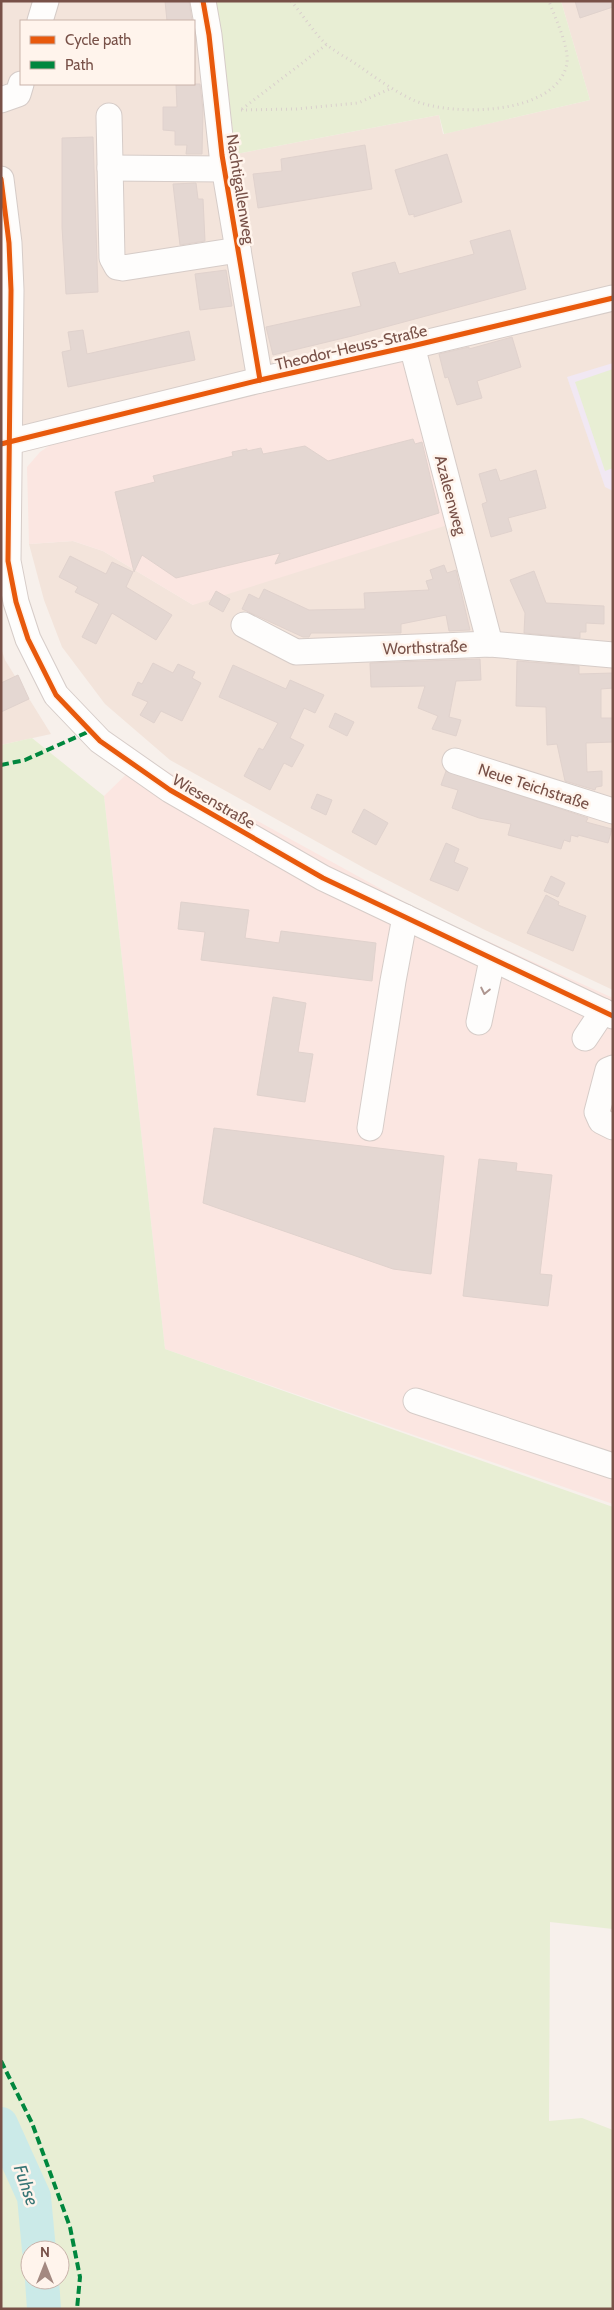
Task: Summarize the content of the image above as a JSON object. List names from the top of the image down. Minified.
{"streets":{"street":["Nachtigallenweg","Theodor-Heuss-Straße","Azaleenweg","Worthstraße","Neue Teichstraße","Wiesenstraße"]},"crossings":[["Nachtigallenweg","Theodor-Heuss-Straße"],["Theodor-Heuss-Straße","Azaleenweg"],["Theodor-Heuss-Straße","Wiesenstraße"],["Azaleenweg","Worthstraße"]],"water":["Fuhse"],"legend":["Cycle path","Path"],"north":"top"}
